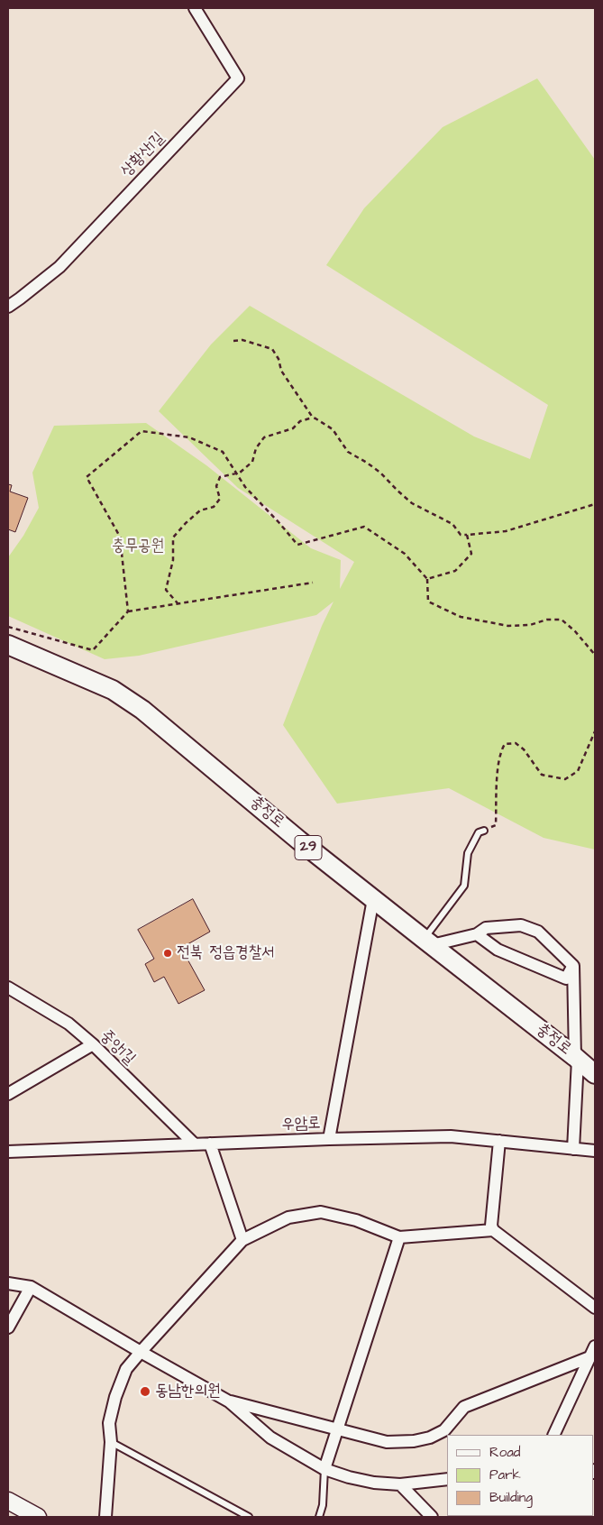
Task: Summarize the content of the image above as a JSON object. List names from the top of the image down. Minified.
{"streets":{"main road":["충정로","29"],"street":["상황산1길","중앙1길","우암로"]},"crossings":[["중앙1길","우암로"]],"parks":["충무공원"],"places":["전북 정읍경찰서","동남한의원"],"legend":["Road","Park","Building"]}
